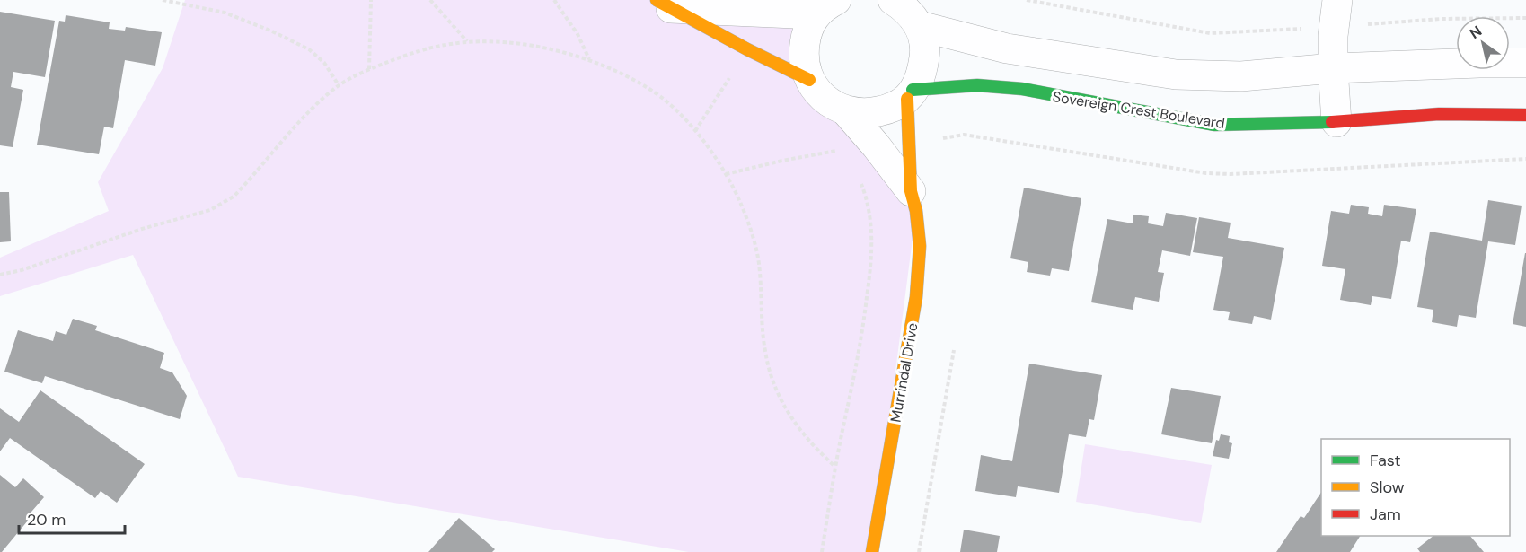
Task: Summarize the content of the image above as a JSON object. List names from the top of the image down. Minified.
{"streets":{"street":["Sovereign Crest Boulevard","Murrindal Drive"]},"crossings":[["Sovereign Crest Boulevard","Murrindal Drive"]],"legend":["Fast","Slow","Jam"],"scale_bar":"20 m","north":"top left"}
